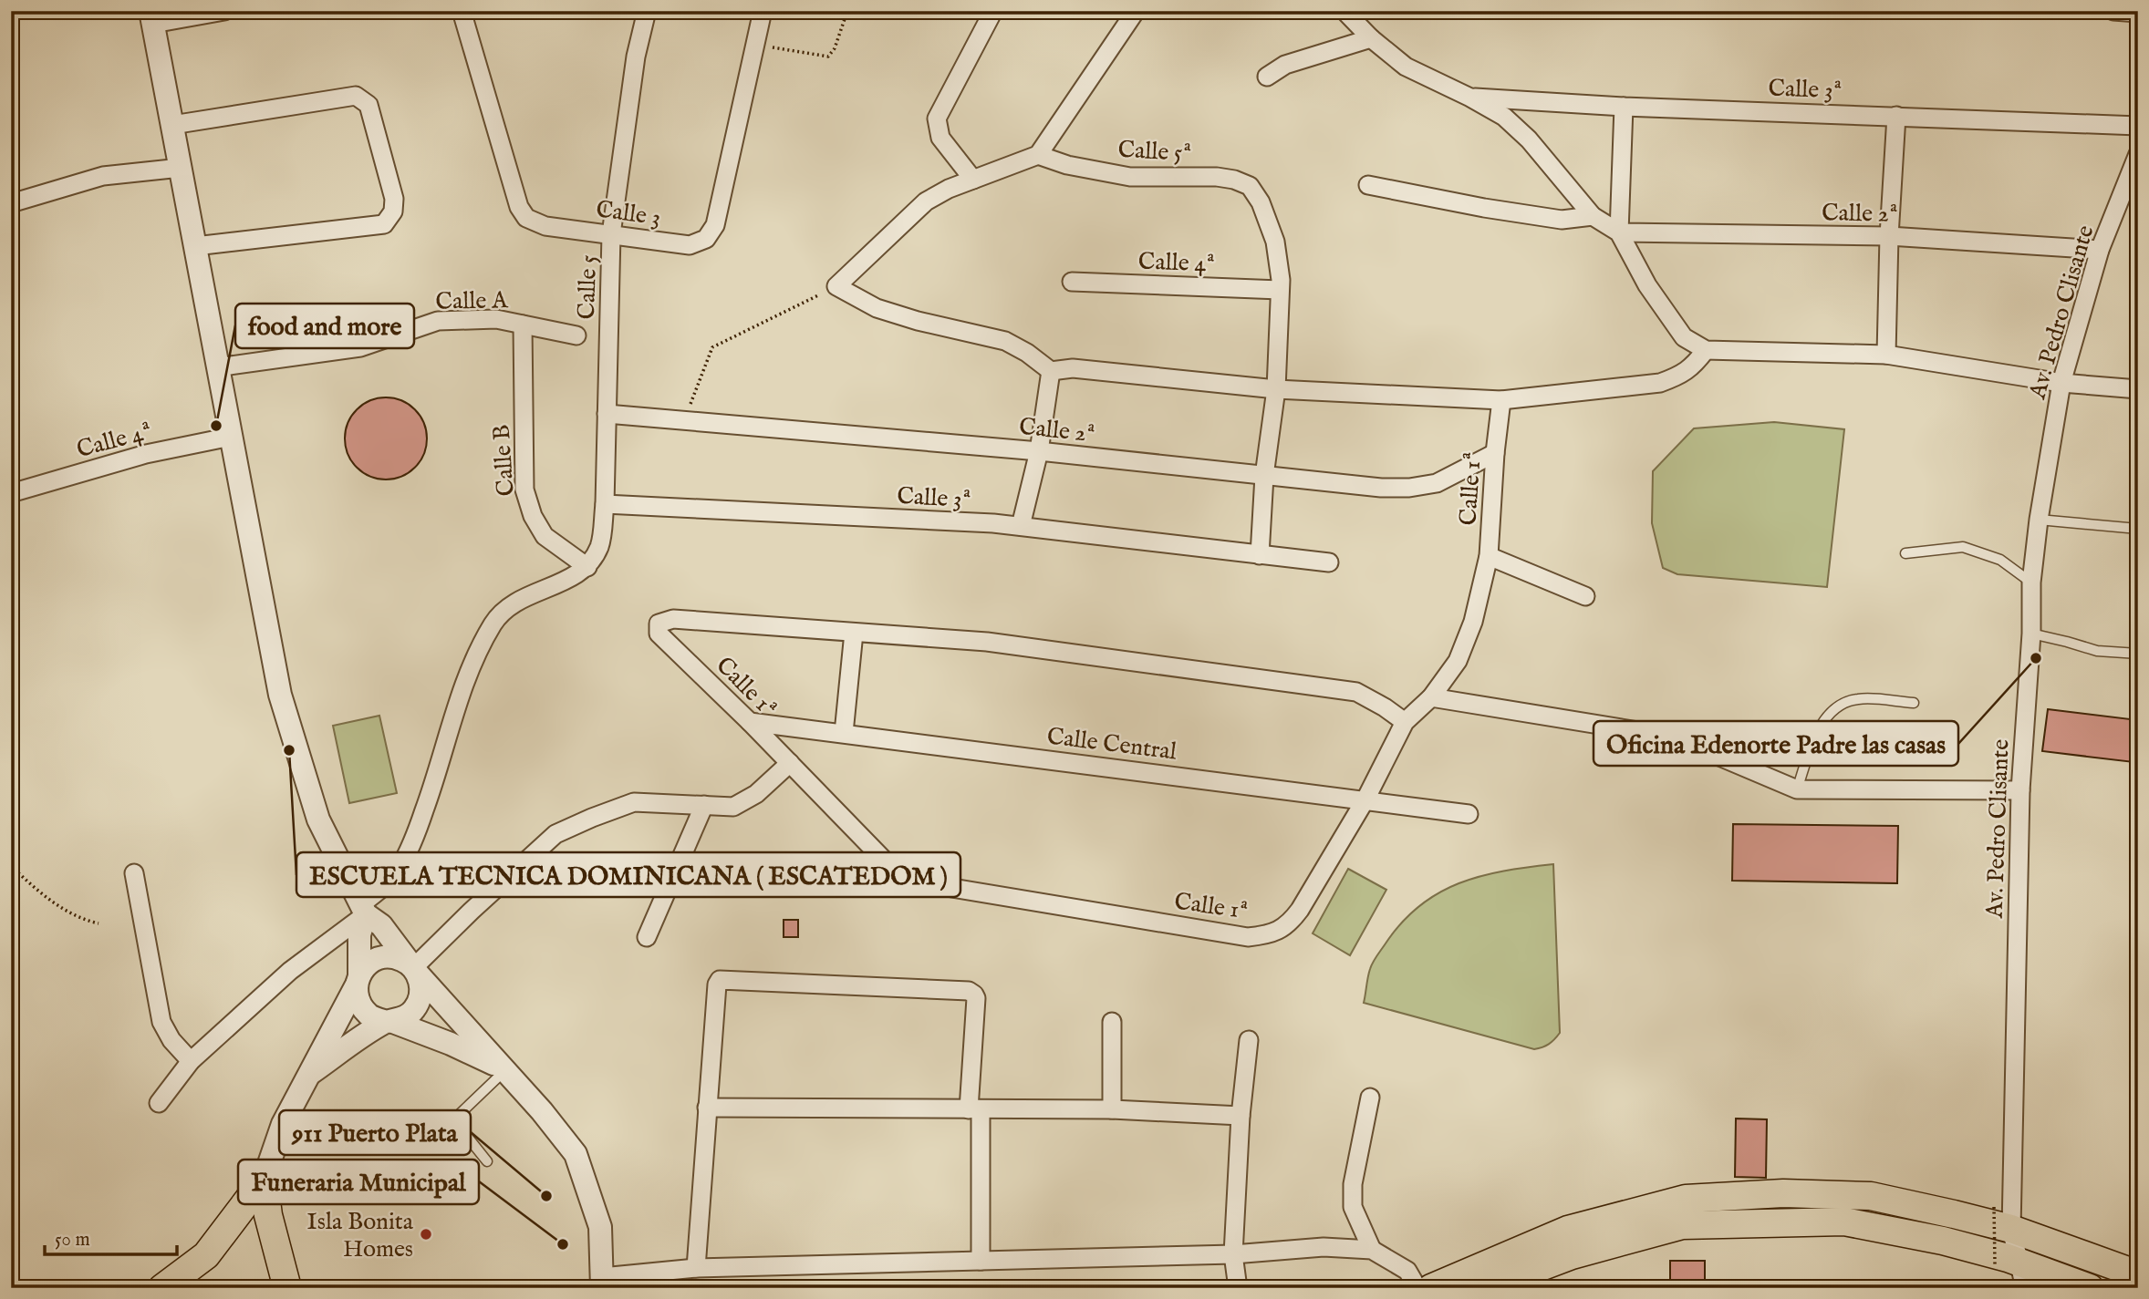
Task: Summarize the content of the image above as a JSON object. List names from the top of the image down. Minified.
{"streets":{"street":["Calle 3ª","Calle 5ª","Calle 3","Calle 2ª","Calle 4ª","Calle 5","Calle A","Av. Pedro Clisante","Calle B","Calle 1ª","Calle Central"]},"crossings":[["Calle 3ª","Calle 5"],["Calle 5ª","Calle 4ª"],["Calle 3","Calle 5"],["Calle 2ª","Calle 5"],["Calle 2ª","Av. Pedro Clisante"],["Calle 2ª","Calle 1ª"],["Calle 5","Calle B"],["Calle A","Calle B"],["Calle 1ª","Calle Central"]],"places":["food and more","Oficina Edenorte Padre las casas","ESCUELA TECNICA DOMINICANA ( ESCATEDOM )","911 Puerto Plata","Isla Bonita Homes","Funeraria Municipal"],"scale_bar":"50 m"}
